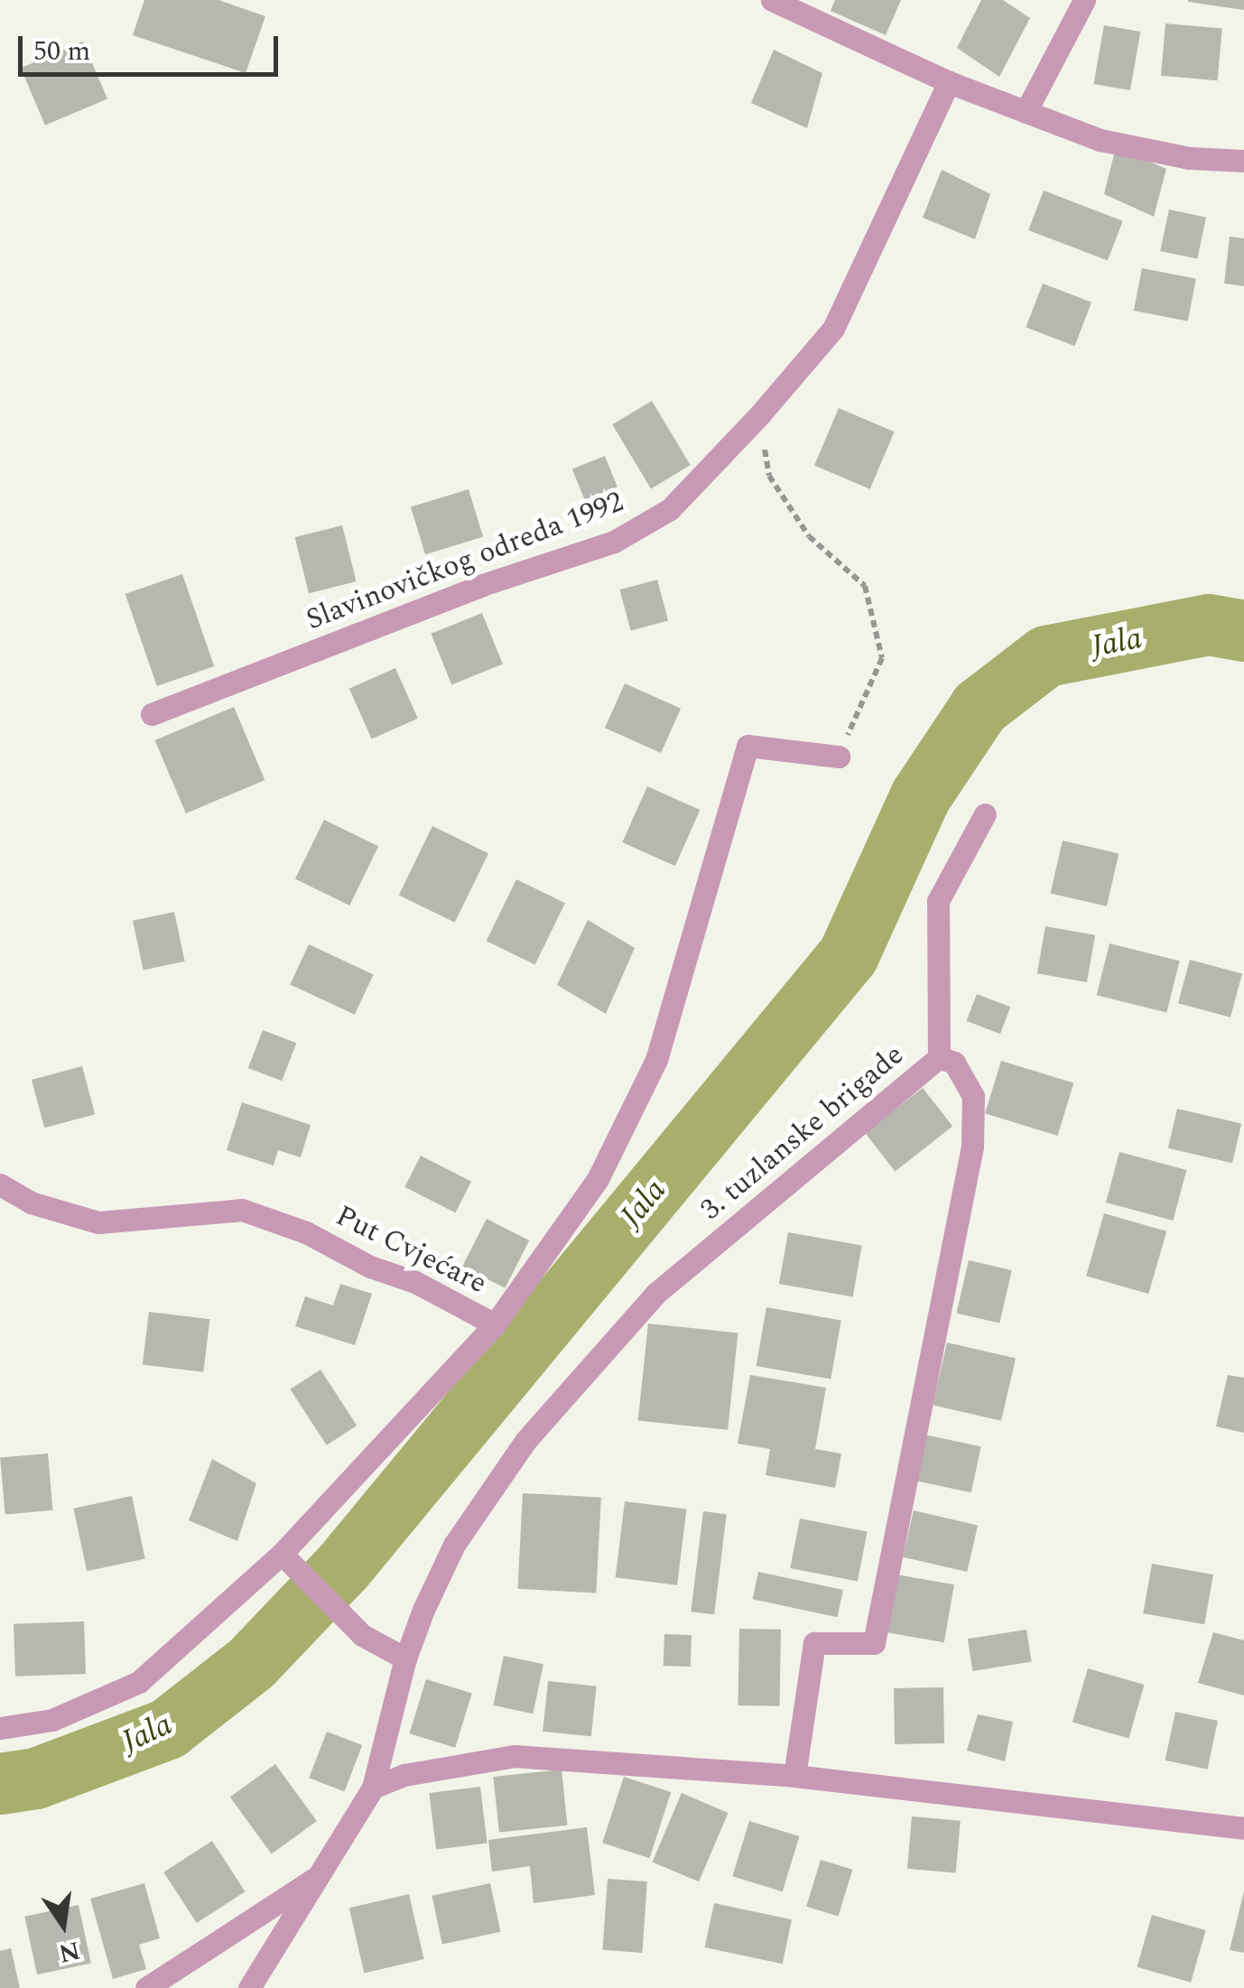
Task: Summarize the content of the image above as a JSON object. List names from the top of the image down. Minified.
{"streets":{"street":["Slavinovičkog odreda 1992","3. tuzlanske brigade","Put Cvjećare"]},"water":["Jala"],"scale_bar":"50 m","north":"bottom"}
